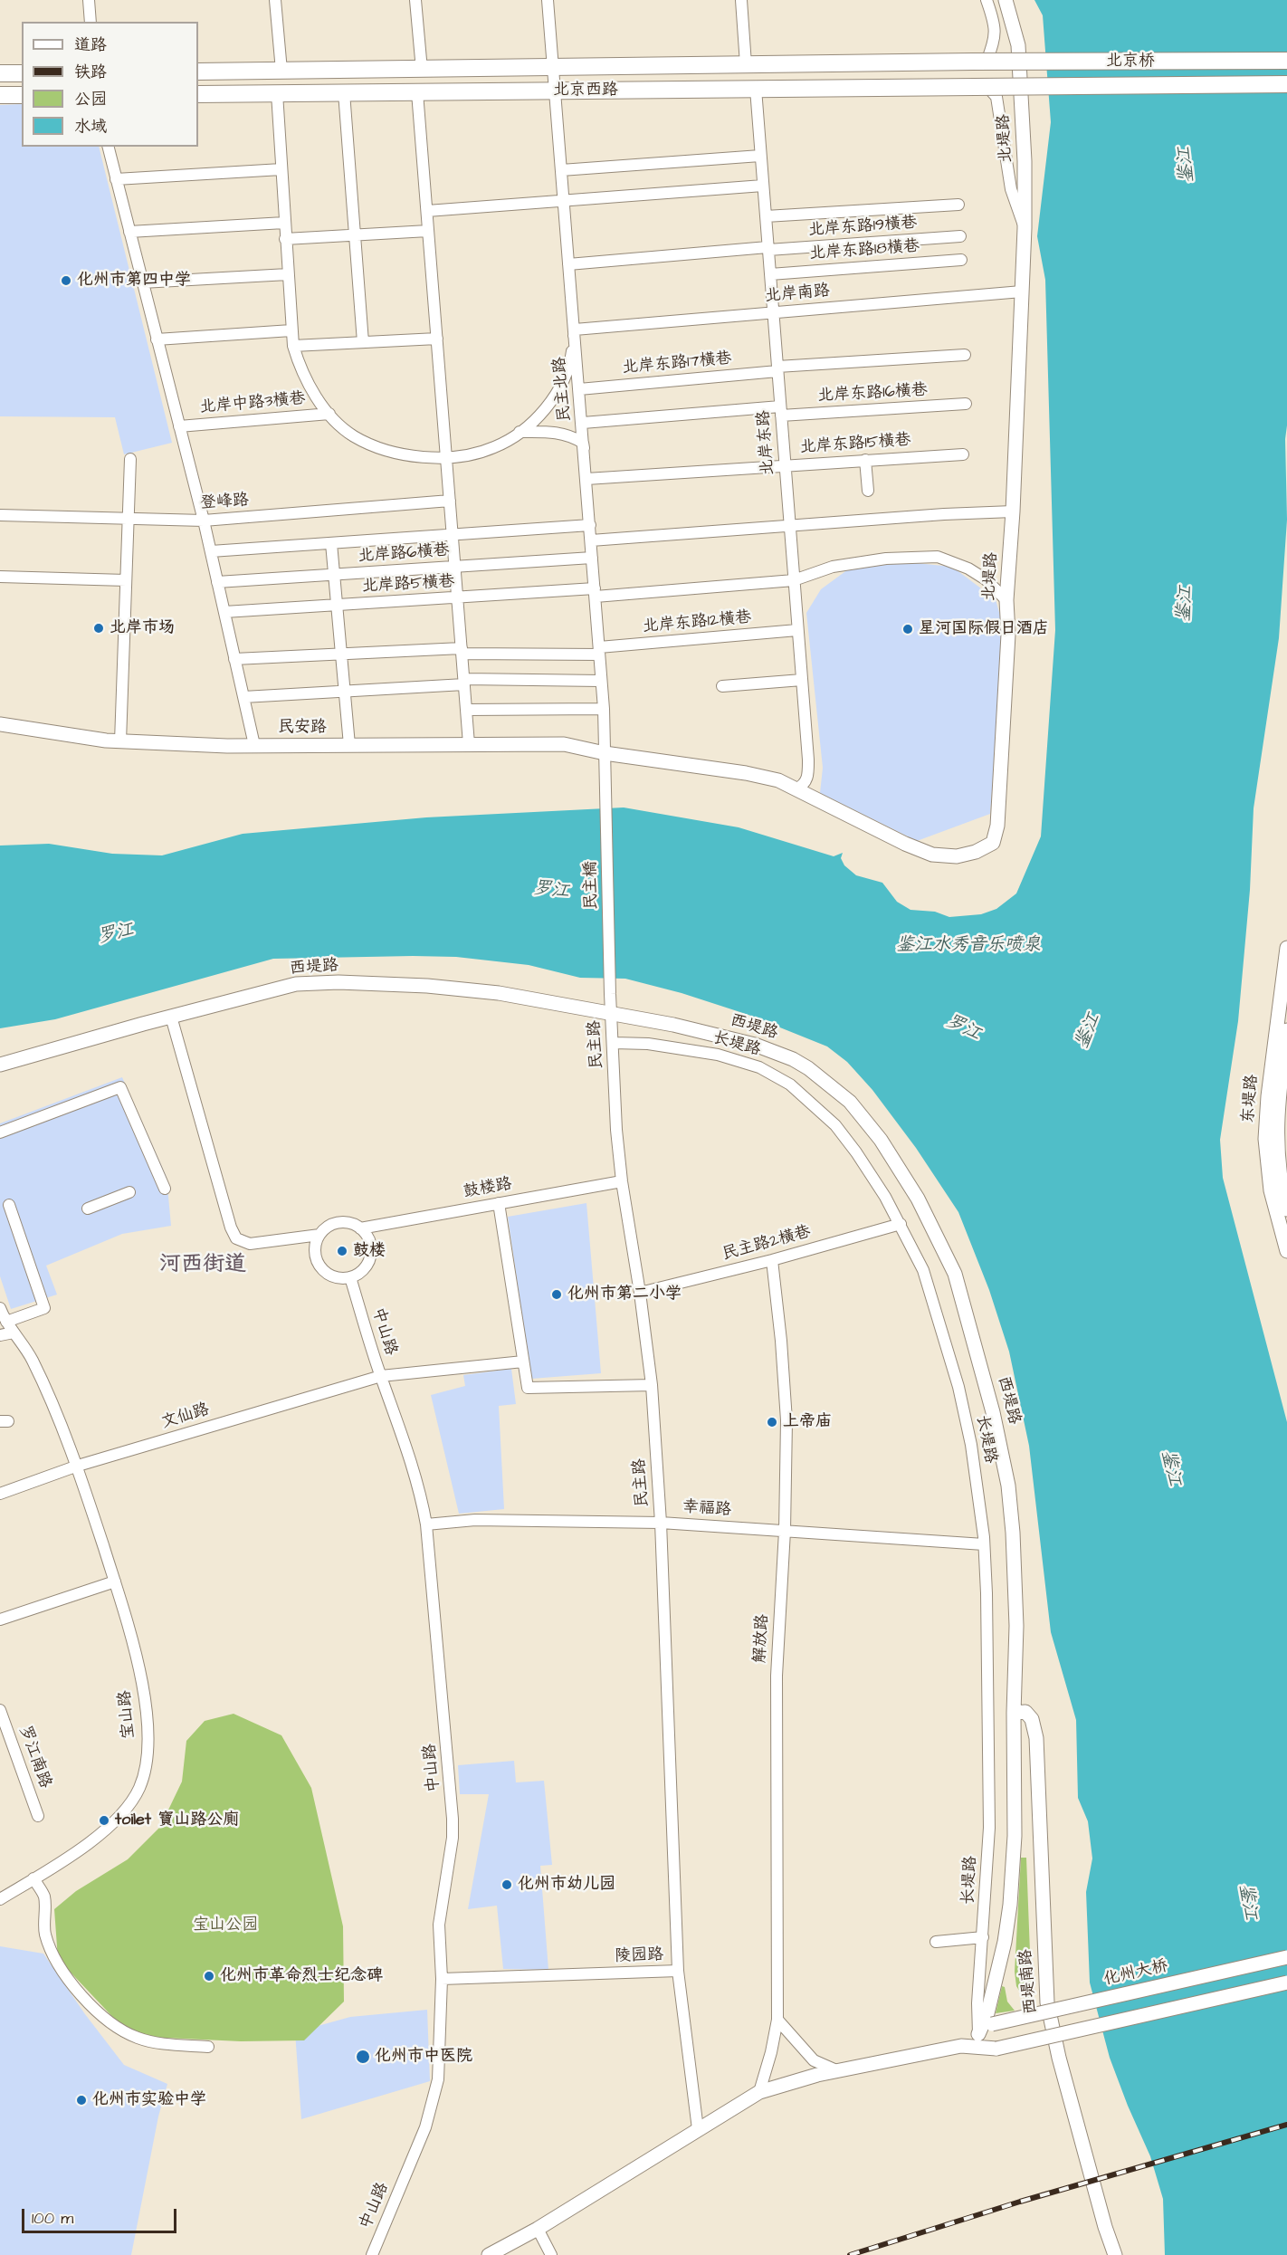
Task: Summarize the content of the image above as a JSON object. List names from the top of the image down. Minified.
{"streets":{"highway":["北京桥","北京西路"],"main road":["北堤路","民安路","西堤路","东堤路","化州大桥","西堤南路"],"street":["北岸东路19横巷","北岸东路18横巷","北岸南路","北岸东路17横巷","民主北路","北岸东路16横巷","北岸中路3横巷","北岸东路","北岸东路15横巷","登峰路","北岸路6橫巷","北岸路5橫巷","北岸东路12横巷","民主橋","民主路","长堤路","鼓楼路","民主路2横巷","中山路","文仙路","幸福路","解放路","宝山路","罗江南路","陵园路"]},"crossings":[["北京桥","北京西路"],["北京西路","民主北路"],["北京西路","北岸东路"],["北堤路","北岸南路"],["北堤路","民主北路"],["北堤路","北岸东路"],["北堤路","北岸路5橫巷"],["北堤路","民安路"],["北岸东路19横巷","民主北路"],["北岸东路19横巷","北岸东路"],["北岸东路18横巷","北岸东路"],["北岸南路","民主北路"],["北岸南路","北岸东路"],["北岸东路17横巷","民主北路"],["北岸东路17横巷","北岸东路"],["民主北路","北岸东路16横巷"],["民主北路","北岸东路15横巷"],["民主北路","北岸路6橫巷"],["民主北路","北岸路5橫巷"],["民主北路","北岸东路12横巷"],["民主北路","民安路"],["民主北路","民主橋"],["北岸东路16横巷","北岸东路"],["北岸东路","北岸东路15横巷"],["北岸东路","北岸路5橫巷"],["北岸东路","北岸东路12横巷"],["民主橋","民主路"],["西堤路","民主路"],["西堤路","长堤路"],["西堤路","化州大桥"],["西堤路","西堤南路"],["民主路","长堤路"],["民主路","鼓楼路"],["民主路","民主路2横巷"],["民主路","幸福路"],["民主路","陵园路"],["长堤路","民主路2横巷"],["长堤路","幸福路"],["长堤路","化州大桥"],["鼓楼路","中山路"],["民主路2横巷","解放路"],["中山路","文仙路"],["中山路","幸福路"],["中山路","陵园路"],["文仙路","宝山路"],["幸福路","解放路"]],"districts":["河西街道"],"water":["鉴江","罗江","鉴江水秀音乐喷泉"],"parks":["宝山公园"],"places":["化州市第四中学","北岸市场","星河国际假日酒店","鼓楼","化州市第二小学","上帝庙","toilet 寶山路公廁","化州市幼儿园","化州市革命烈士纪念碑","化州市中医院","化州市实验中学"],"legend":["道路","铁路","公园","水域"],"scale_bar":"100 m"}
